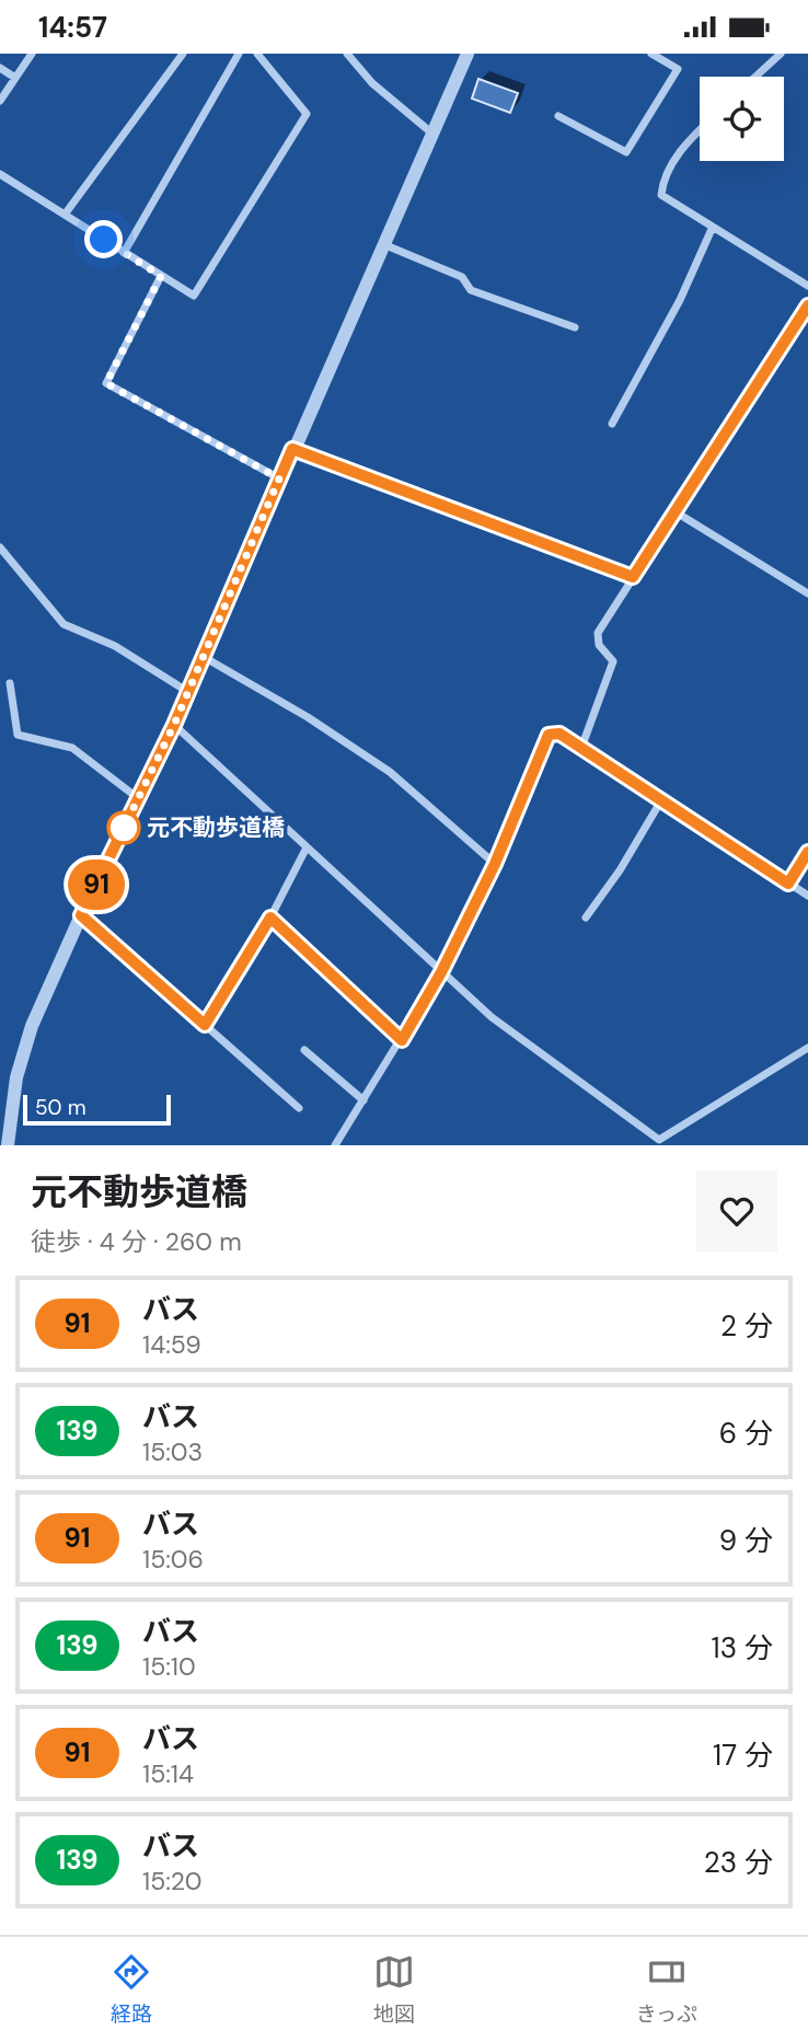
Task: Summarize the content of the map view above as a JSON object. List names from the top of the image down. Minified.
{"places":["元不動歩道橋"],"lines":["bus line 91"],"scale_bar":"50 m","page":{"status":"14:57","on_map":"91","scale":"50 m","heading":["元不動歩道橋","徒歩 · 4 分 · 260 m"],"list":[{"mark":"91","name":"バス","note":"14:59","value":"2 分"},{"mark":"139","name":"バス","note":"15:03","value":"6 分"},{"mark":"91","name":"バス","note":"15:06","value":"9 分"},{"mark":"139","name":"バス","note":"15:10","value":"13 分"},{"mark":"91","name":"バス","note":"15:14","value":"17 分"},{"mark":"139","name":"バス","note":"15:20","value":"23 分"}],"tabs":["経路","地図","きっぷ"]}}
